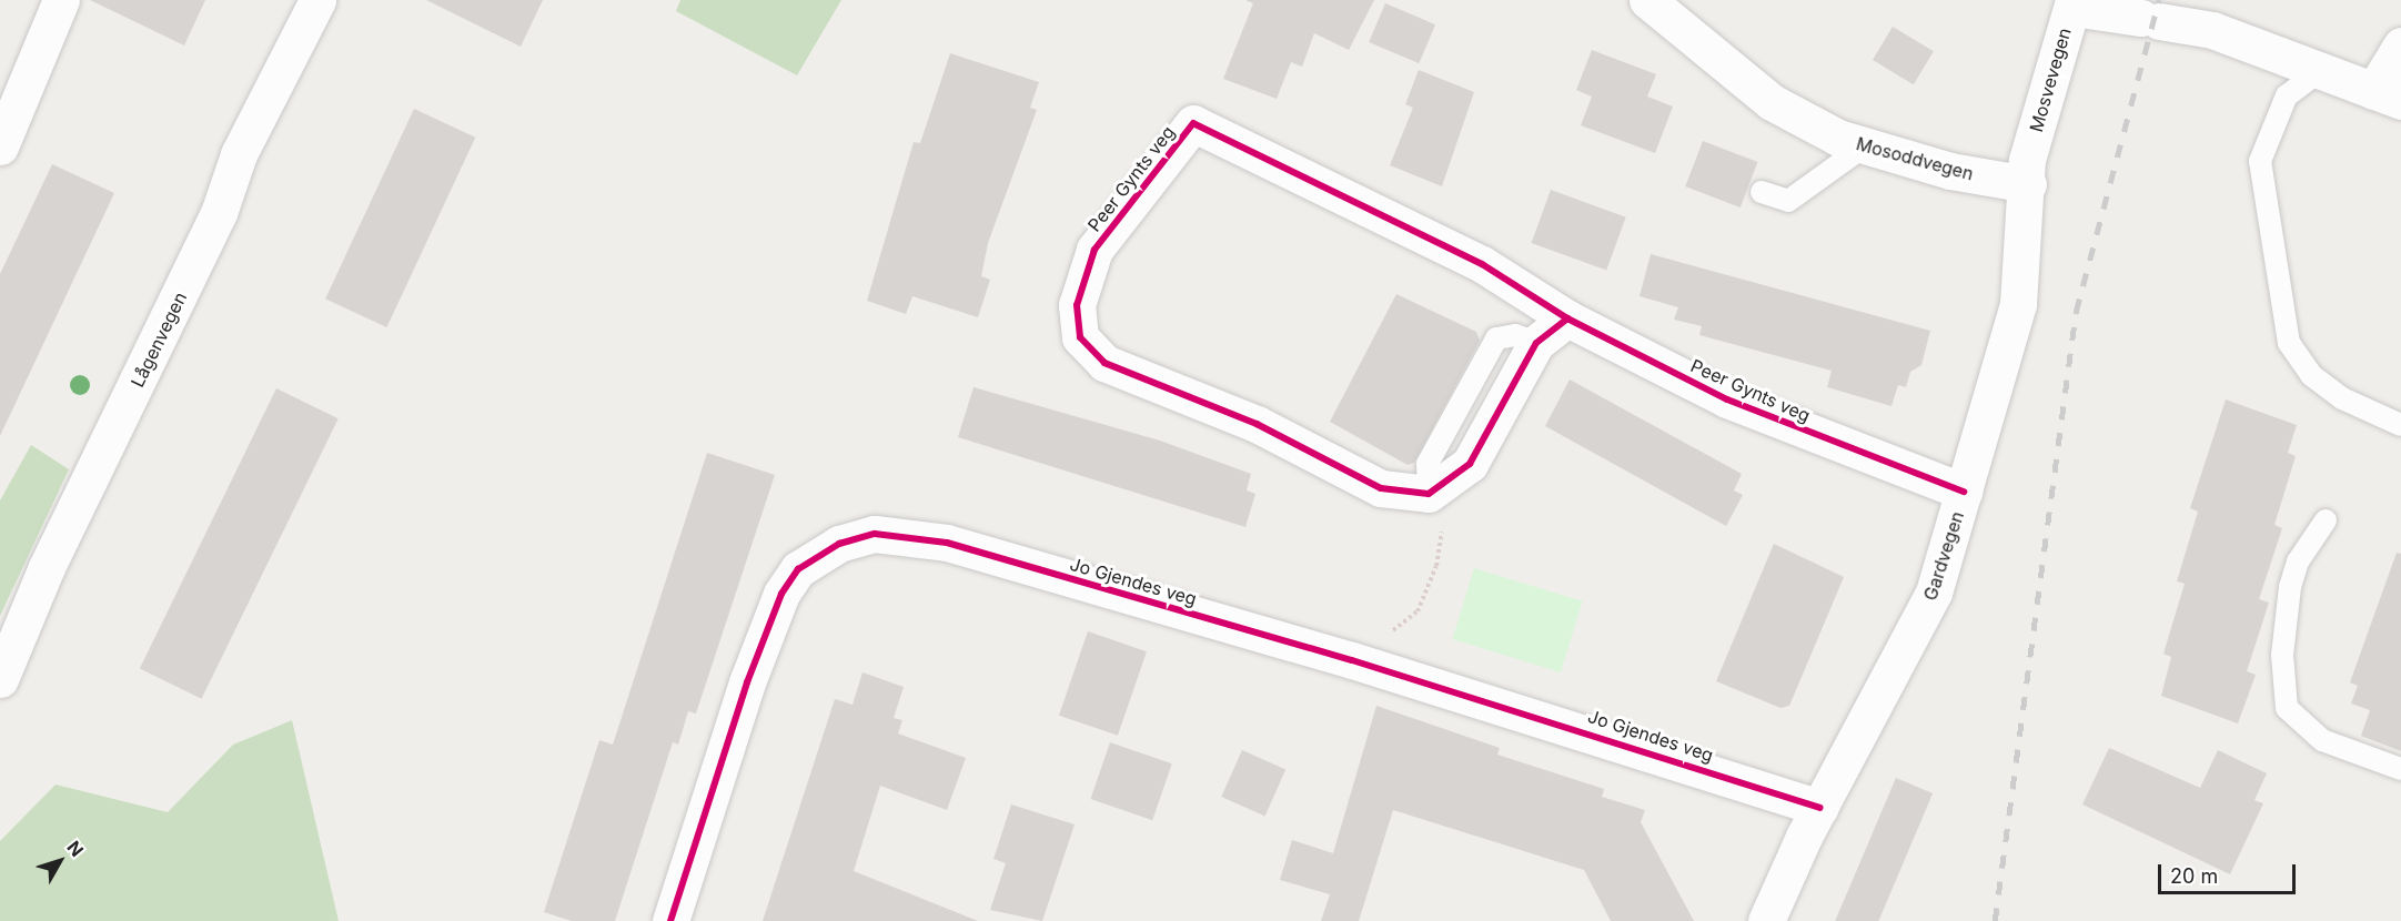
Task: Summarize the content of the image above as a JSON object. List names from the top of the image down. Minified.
{"streets":{"street":["Mosvevegen","Mosoddvegen","Peer Gynts veg","Lågenvegen","Gardvegen","Jo Gjendes veg"]},"crossings":[["Mosvevegen","Mosoddvegen"],["Mosvevegen","Gardvegen"],["Mosoddvegen","Gardvegen"],["Peer Gynts veg","Gardvegen"],["Gardvegen","Jo Gjendes veg"]],"scale_bar":"20 m","north":"top right"}
